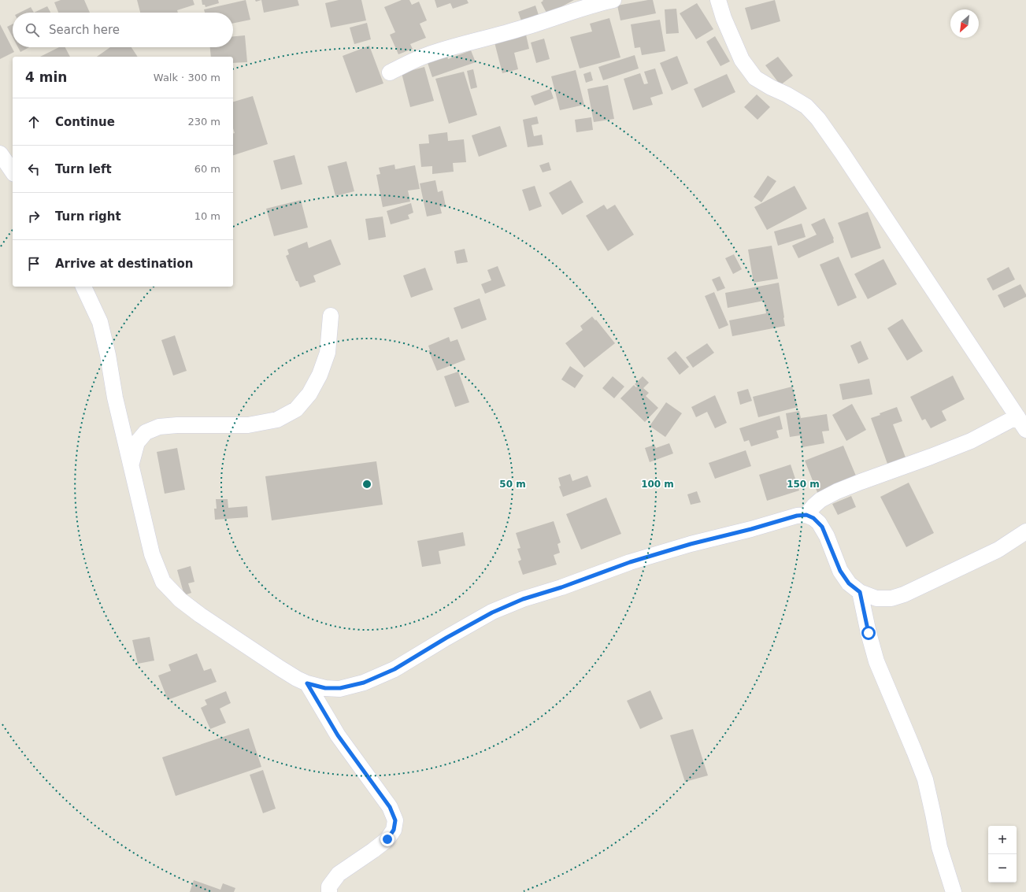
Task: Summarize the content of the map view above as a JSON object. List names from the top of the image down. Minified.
{"north":"bottom left","page":{"search":"Search here","heading":["4 min","Walk · 300 m"],"list":[["Continue","230 m"],["Turn left","60 m"],["Turn right","10 m"],"Arrive at destination"],"map_buttons":["+","−"]},"rings":["50 m","100 m","150 m"]}
